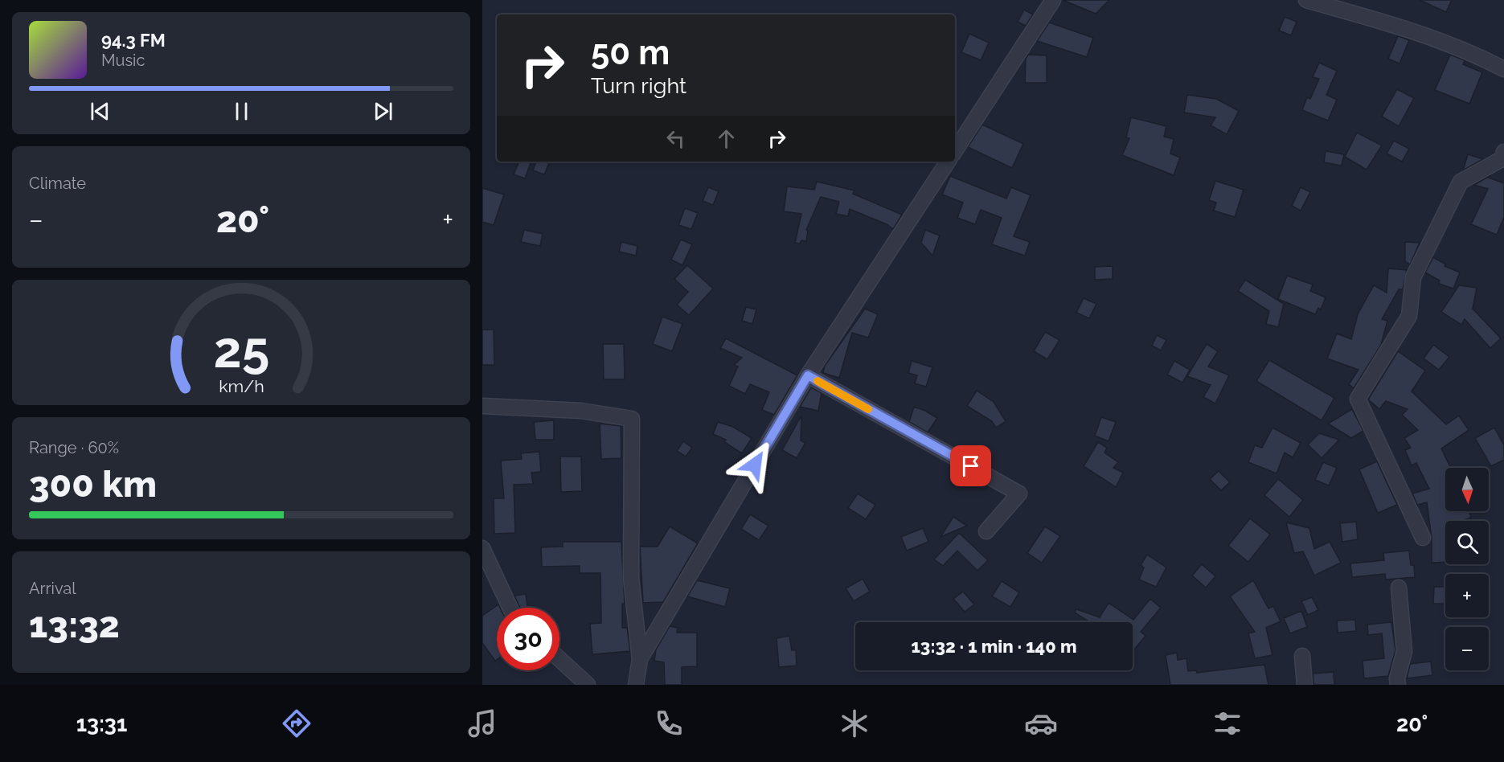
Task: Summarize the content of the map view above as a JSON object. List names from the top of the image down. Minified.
{"north":"bottom","page":{"turn":["50 m","Turn right"],"song":["94.3 FM","Music"],"tile":["Climate",["Range · 60%","300 km"],["Arrival","13:32"]],"heat":["−","20°","+"],"map_buttons":["+","−"],"limit":"30","trip":"13:32 · 1 min · 140 m","tabs":["13:31","20°"],"gauge":["25","km/h"]}}
